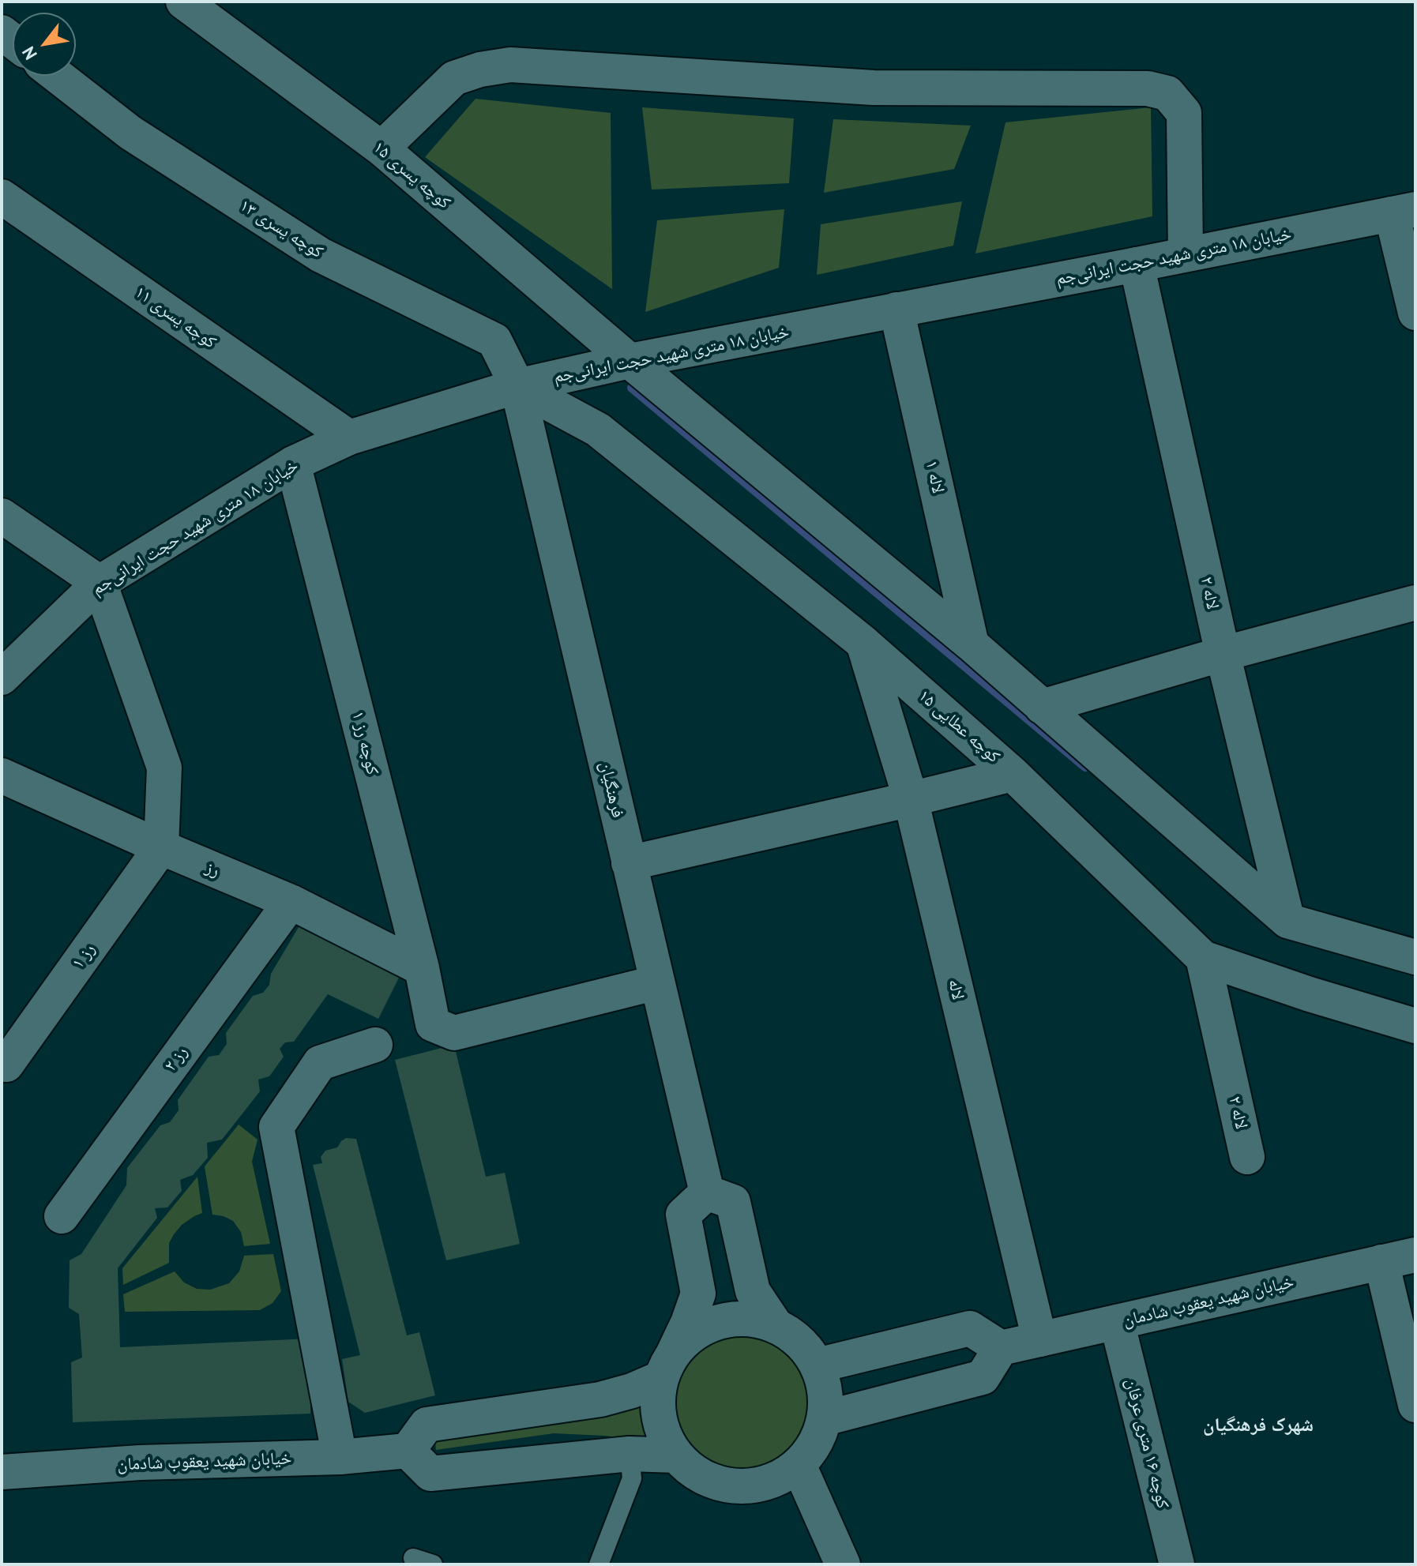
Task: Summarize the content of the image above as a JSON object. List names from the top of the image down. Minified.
{"streets":{"street":["کوچه یسری ۱۵","کوچه یسری ۱۳","خیابان ۱۸ متری شهید حجت ایرانی‌جم","کوچه یسری ۱۱","لاله ۱","لاله ۲","کوچه عطایی ۱۵","کوچه رز ۱","فرهنگیان","رز","رز ۱","لاله","رز ۲","خیابان شهید یعقوب شادمان","کوچه ۱۶ متری عرفان"]},"crossings":[["کوچه یسری ۱۵","خیابان ۱۸ متری شهید حجت ایرانی‌جم"],["کوچه یسری ۱۳","خیابان ۱۸ متری شهید حجت ایرانی‌جم"],["کوچه یسری ۱۳","کوچه عطایی ۱۵"],["کوچه یسری ۱۳","فرهنگیان"],["خیابان ۱۸ متری شهید حجت ایرانی‌جم","کوچه یسری ۱۱"],["خیابان ۱۸ متری شهید حجت ایرانی‌جم","لاله ۱"],["خیابان ۱۸ متری شهید حجت ایرانی‌جم","لاله ۲"],["خیابان ۱۸ متری شهید حجت ایرانی‌جم","کوچه عطایی ۱۵"],["خیابان ۱۸ متری شهید حجت ایرانی‌جم","کوچه رز ۱"],["خیابان ۱۸ متری شهید حجت ایرانی‌جم","فرهنگیان"],["لاله ۲","کوچه عطایی ۱۵"],["کوچه عطایی ۱۵","فرهنگیان"],["کوچه عطایی ۱۵","لاله"],["کوچه رز ۱","فرهنگیان"],["کوچه رز ۱","رز"],["رز","رز ۱"],["رز","رز ۲"],["لاله","خیابان شهید یعقوب شادمان"],["خیابان شهید یعقوب شادمان","کوچه ۱۶ متری عرفان"]],"districts":["شهرک فرهنگیان"],"north":"bottom left"}
